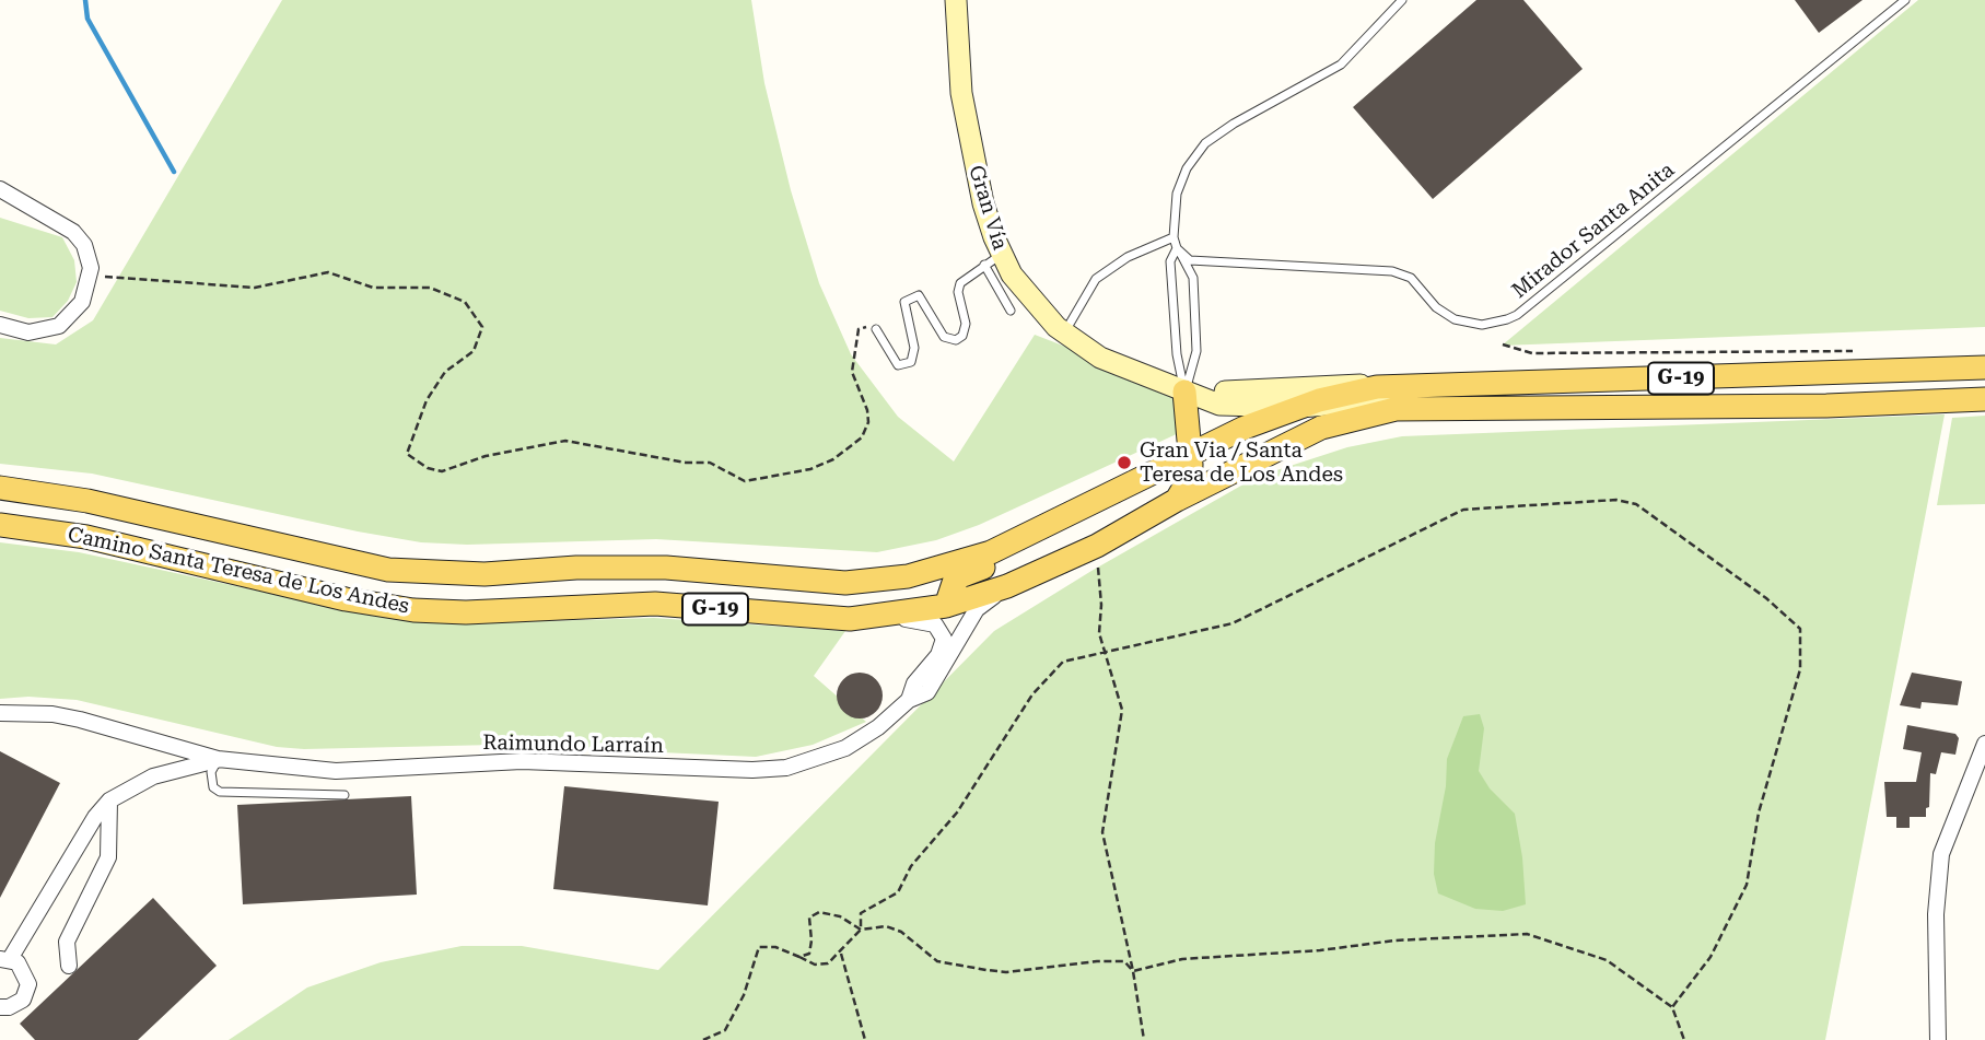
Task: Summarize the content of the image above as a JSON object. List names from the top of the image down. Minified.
{"streets":{"main road":["Gran Vía","G-19","Camino Santa Teresa de Los Andes"],"street":["Raimundo Larraín"],"lane":["Mirador Santa Anita"]},"crossings":[["Gran Vía","G-19"],["Gran Vía","Camino Santa Teresa de Los Andes"],["G-19","Camino Santa Teresa de Los Andes"],["Camino Santa Teresa de Los Andes","Raimundo Larraín"]],"places":["Gran Via / Santa Teresa de Los Andes"]}
